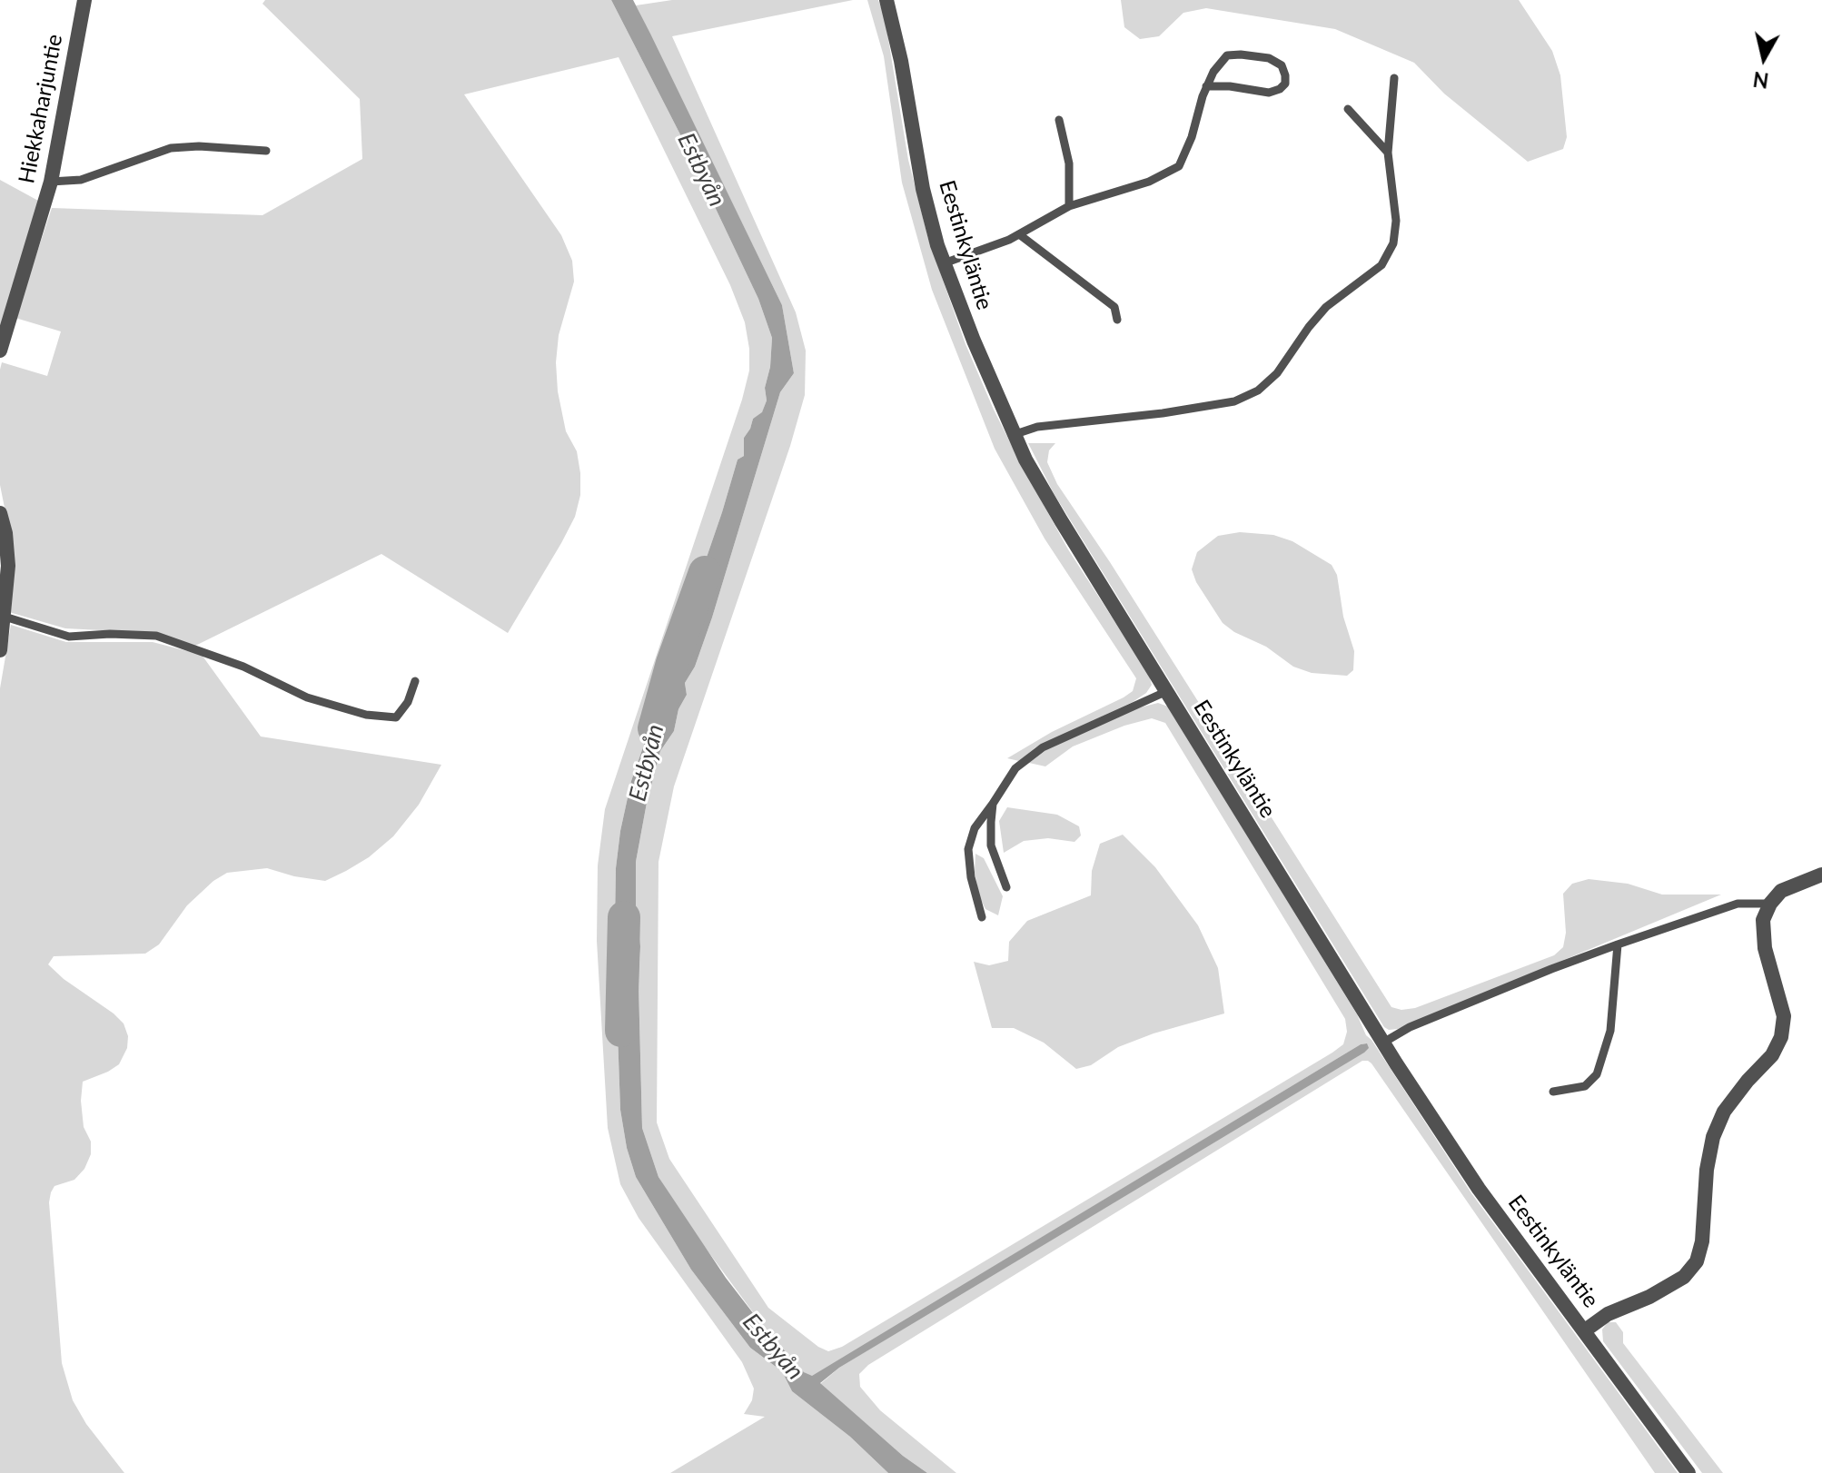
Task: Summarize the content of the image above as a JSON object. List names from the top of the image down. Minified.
{"streets":{"street":["Hiekkaharjuntie","Eestinkyläntie"]},"water":["Estbyån"],"north":"bottom"}
